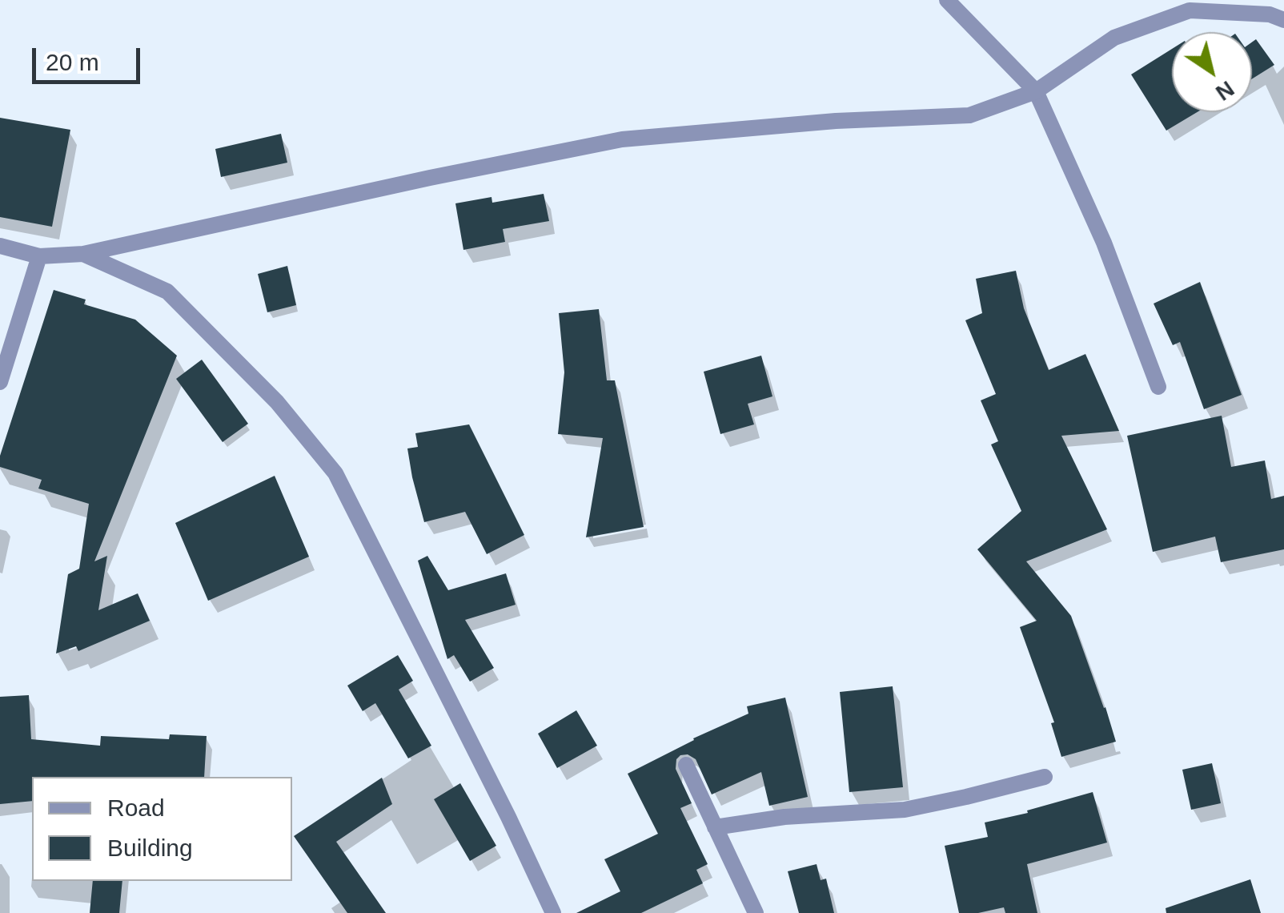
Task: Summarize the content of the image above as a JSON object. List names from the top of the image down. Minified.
{"legend":["Road","Building"],"scale_bar":"20 m","north":"bottom right"}
